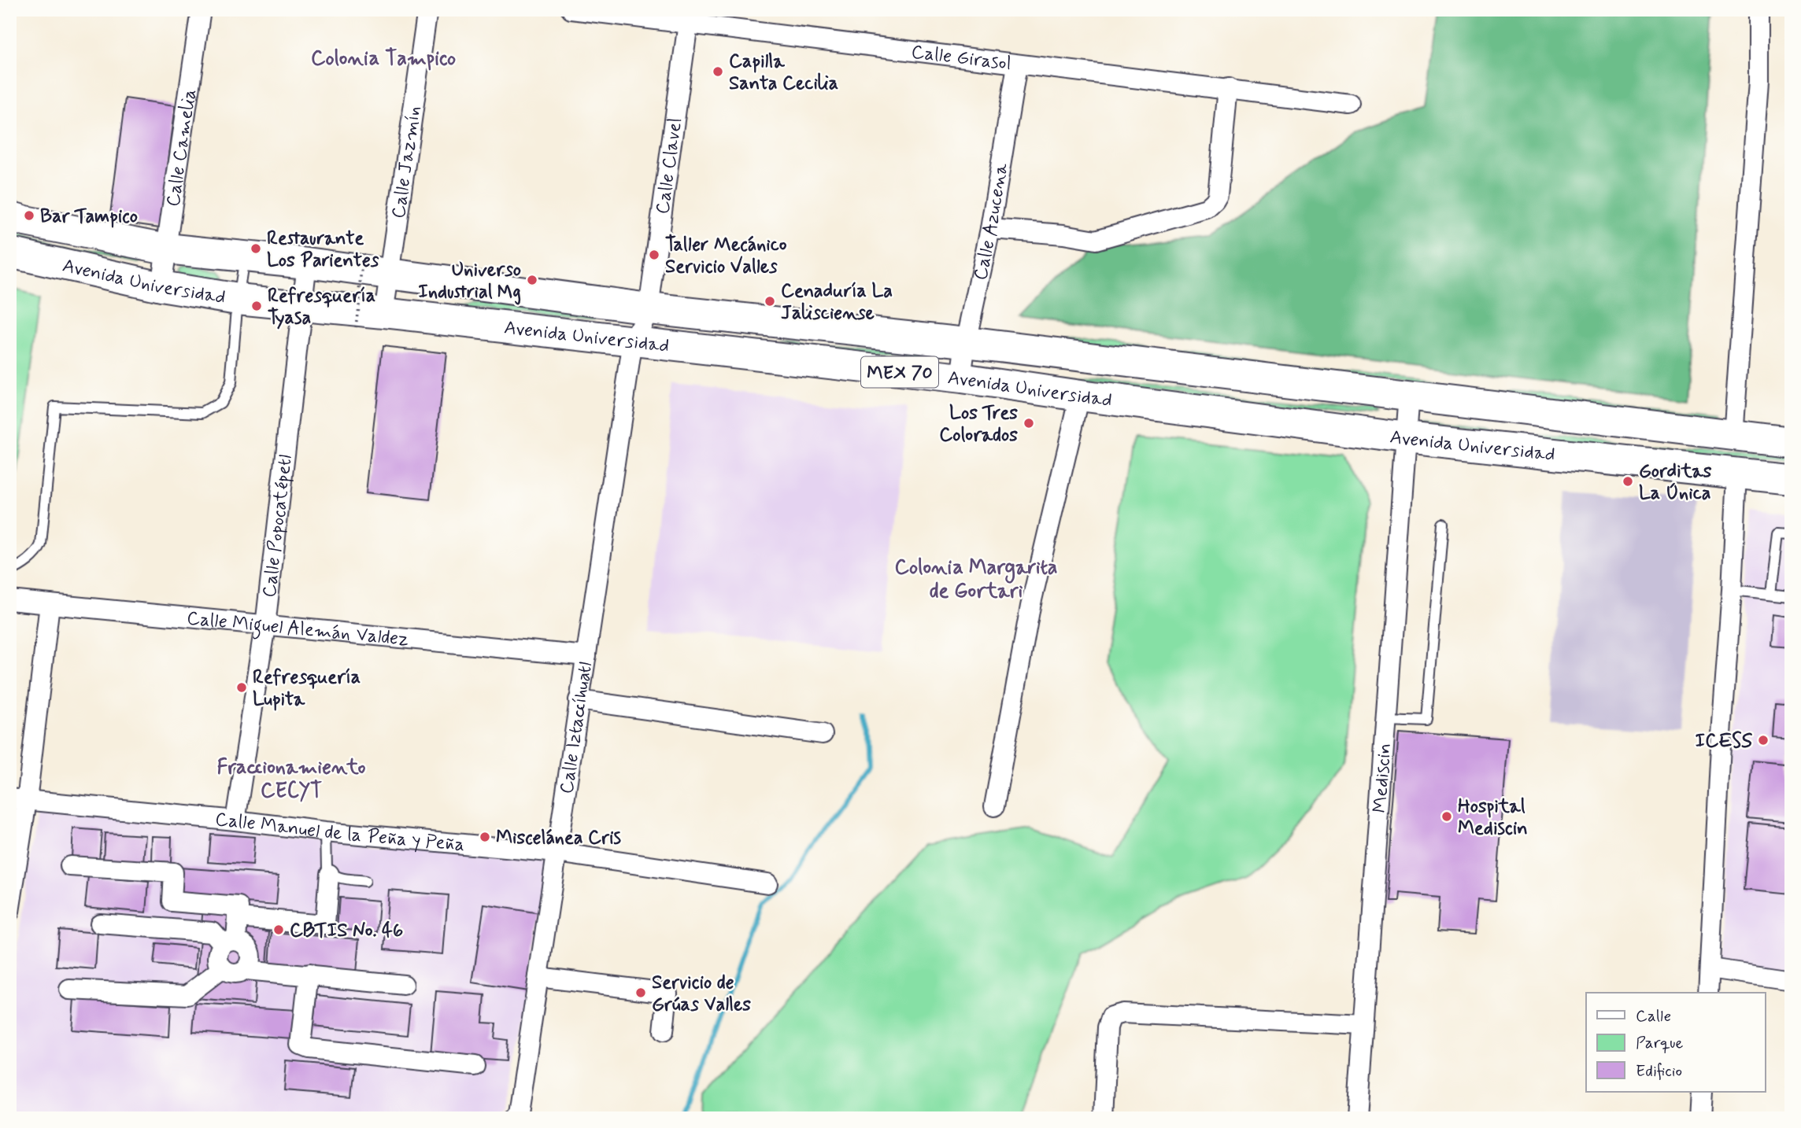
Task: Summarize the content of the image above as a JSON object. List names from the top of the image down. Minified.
{"streets":{"main road":["Avenida Universidad","MEX 70"],"street":["Calle Girasol","Calle Camelia","Calle Jazmín","Calle Clavel","Calle Azucena","Calle Popocatépetl","Calle Miguel Alemán Valdez","Calle Iztaccíhuatl","Mediscin","Calle Manuel de la Peña y Peña"]},"crossings":[["Calle Girasol","Calle Clavel"],["Calle Girasol","Calle Azucena"],["Calle Camelia","Avenida Universidad"],["Calle Jazmín","Avenida Universidad"],["Calle Clavel","Avenida Universidad"],["Calle Clavel","Calle Iztaccíhuatl"],["Calle Azucena","Avenida Universidad"],["Avenida Universidad","Calle Popocatépetl"],["Avenida Universidad","Calle Iztaccíhuatl"],["Avenida Universidad","Mediscin"],["Calle Popocatépetl","Calle Miguel Alemán Valdez"],["Calle Popocatépetl","Calle Manuel de la Peña y Peña"],["Calle Miguel Alemán Valdez","Calle Iztaccíhuatl"],["Calle Iztaccíhuatl","Calle Manuel de la Peña y Peña"]],"districts":["Colonia Tampico","Colonia Margarita de Gortari","Fraccionamiento CECYT"],"places":["Capilla Santa Cecilia","Bar Tampico","Restaurante Los Parientes","Taller Mecánico Servicio Valles","Universo Industrial Mg","Cenaduría La Jalisciense","Refresquería Tyasa","Los Tres Colorados","Gorditas La Única","Refresquería Lupita","ICESS","Hospital Mediscin","Miscelánea Cris","CBTIS No. 46","Servicio de Grúas Valles"],"legend":["Calle","Parque","Edificio"]}
